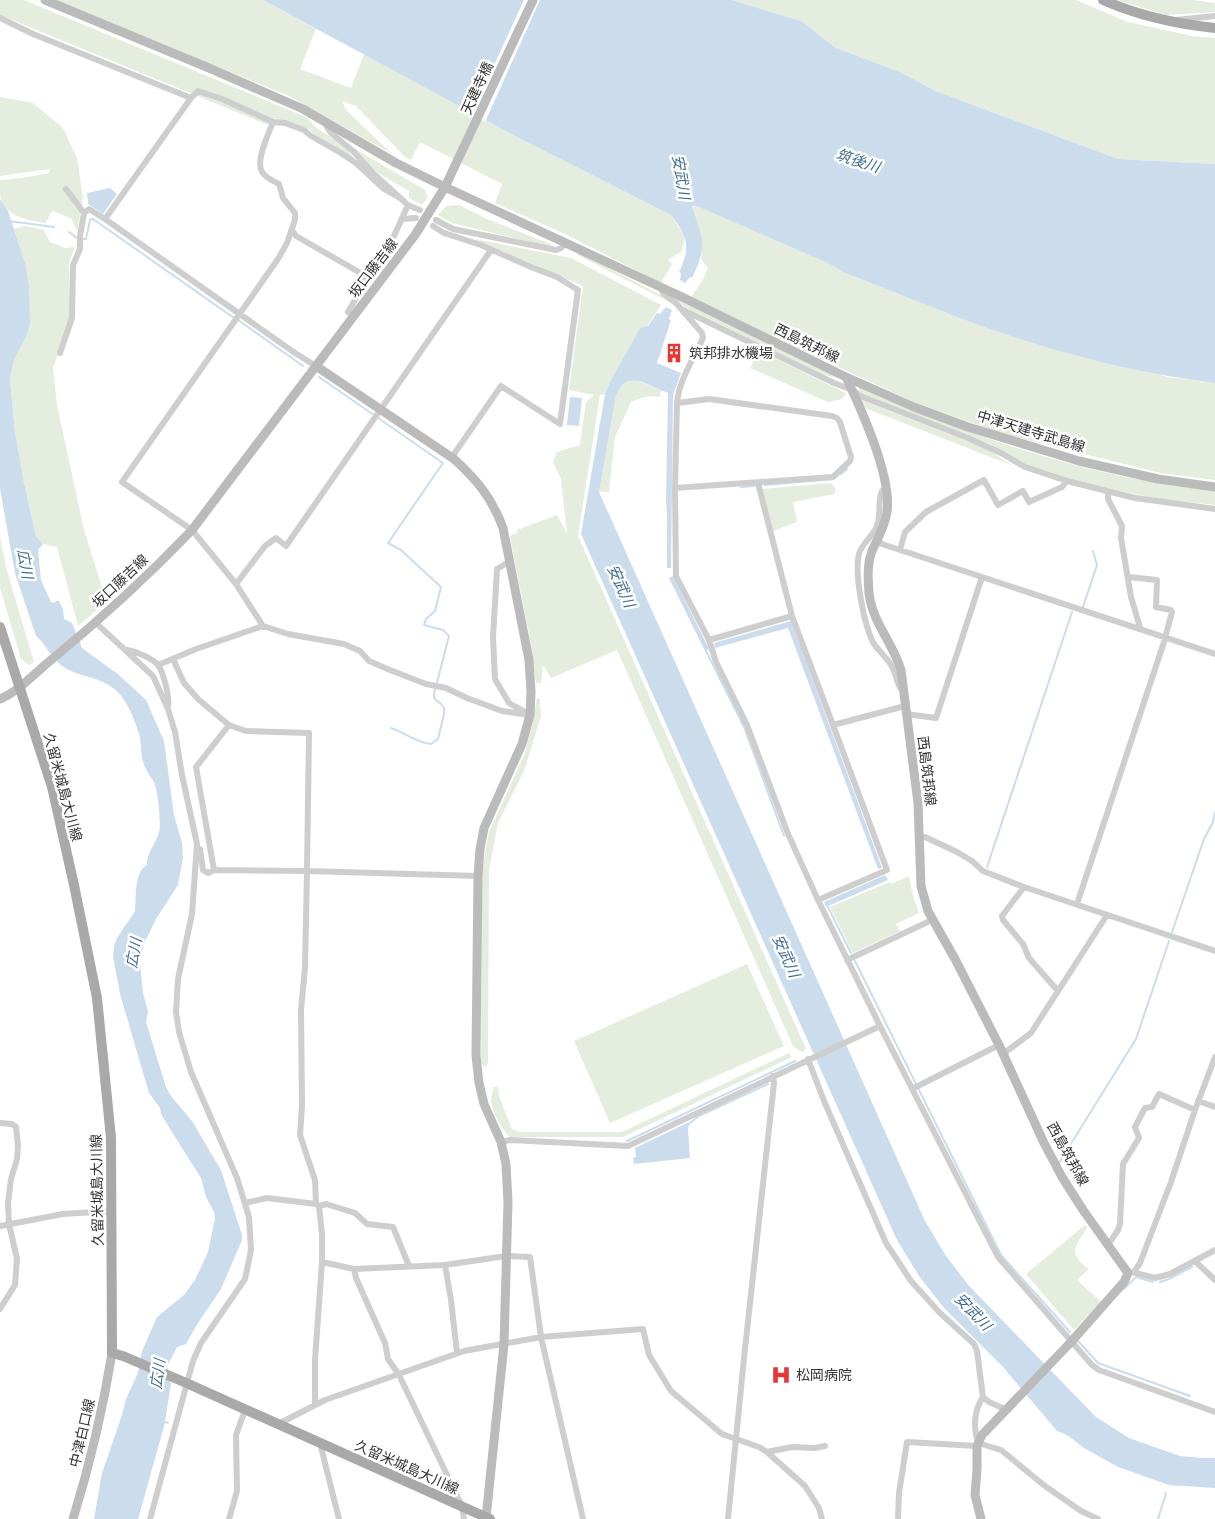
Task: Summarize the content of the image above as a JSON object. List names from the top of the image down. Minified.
{"streets":{"main road":["天建寺橋","坂口藤吉線","西島筑邦線","中津天建寺武島線","久留米城島大川線","中津白口線"]},"crossings":[["天建寺橋","坂口藤吉線"],["天建寺橋","西島筑邦線"],["坂口藤吉線","西島筑邦線"],["坂口藤吉線","久留米城島大川線"],["西島筑邦線","中津天建寺武島線"],["久留米城島大川線","中津白口線"]],"water":["筑後川","安武川","広川"],"places":{"building":["筑邦排水機場"],"hospital":["松岡病院"]}}
